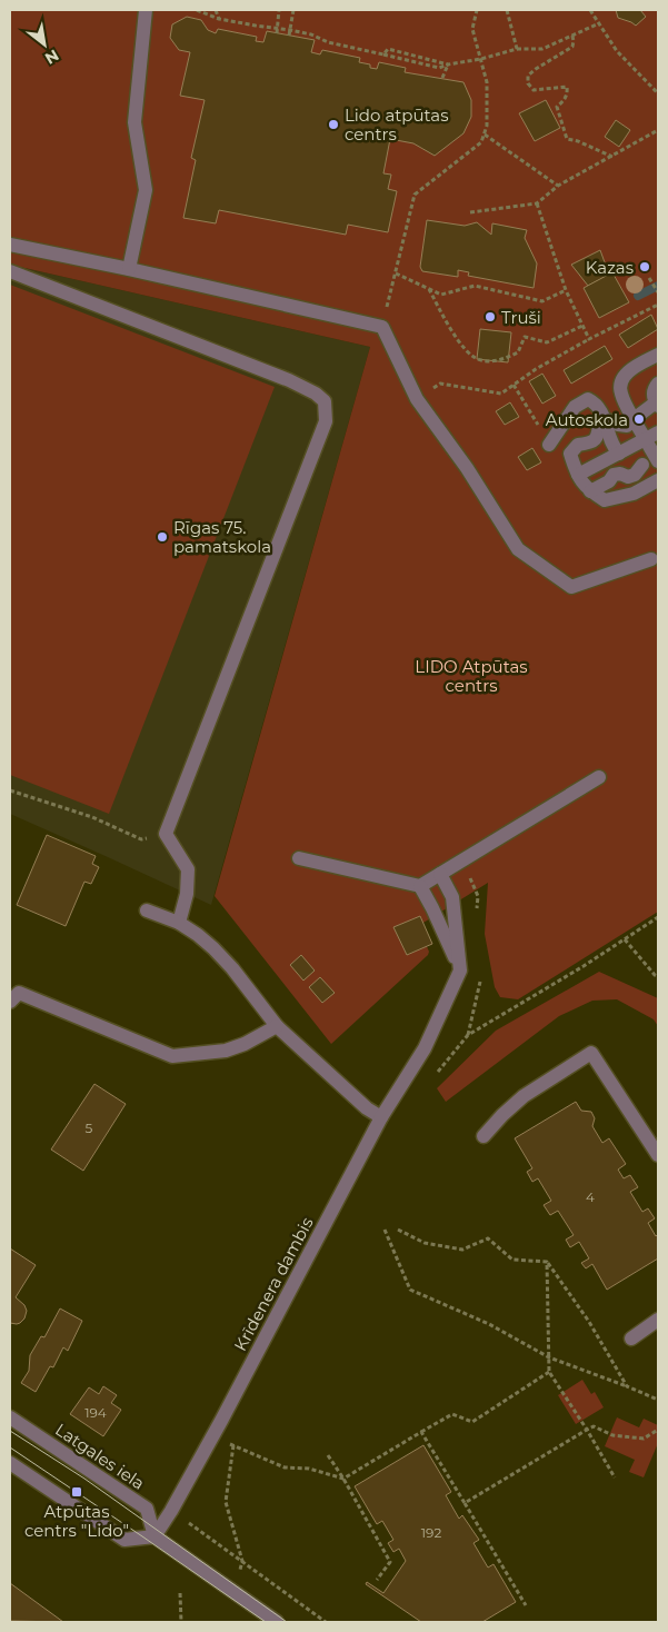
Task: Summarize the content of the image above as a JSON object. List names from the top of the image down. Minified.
{"streets":{"street":["Krīdenera dambis","Latgales iela"]},"crossings":[["Krīdenera dambis","Latgales iela"]],"parks":["LIDO Atpūtas centrs"],"places":{"other":["Lido atpūtas centrs","Kazas","Truši","Autoskola","Rīgas 75. pamatskola"],"transit":["Atpūtas centrs \"Lido\""]},"house_numbers":["5","4","194","192"],"north":"bottom right"}
